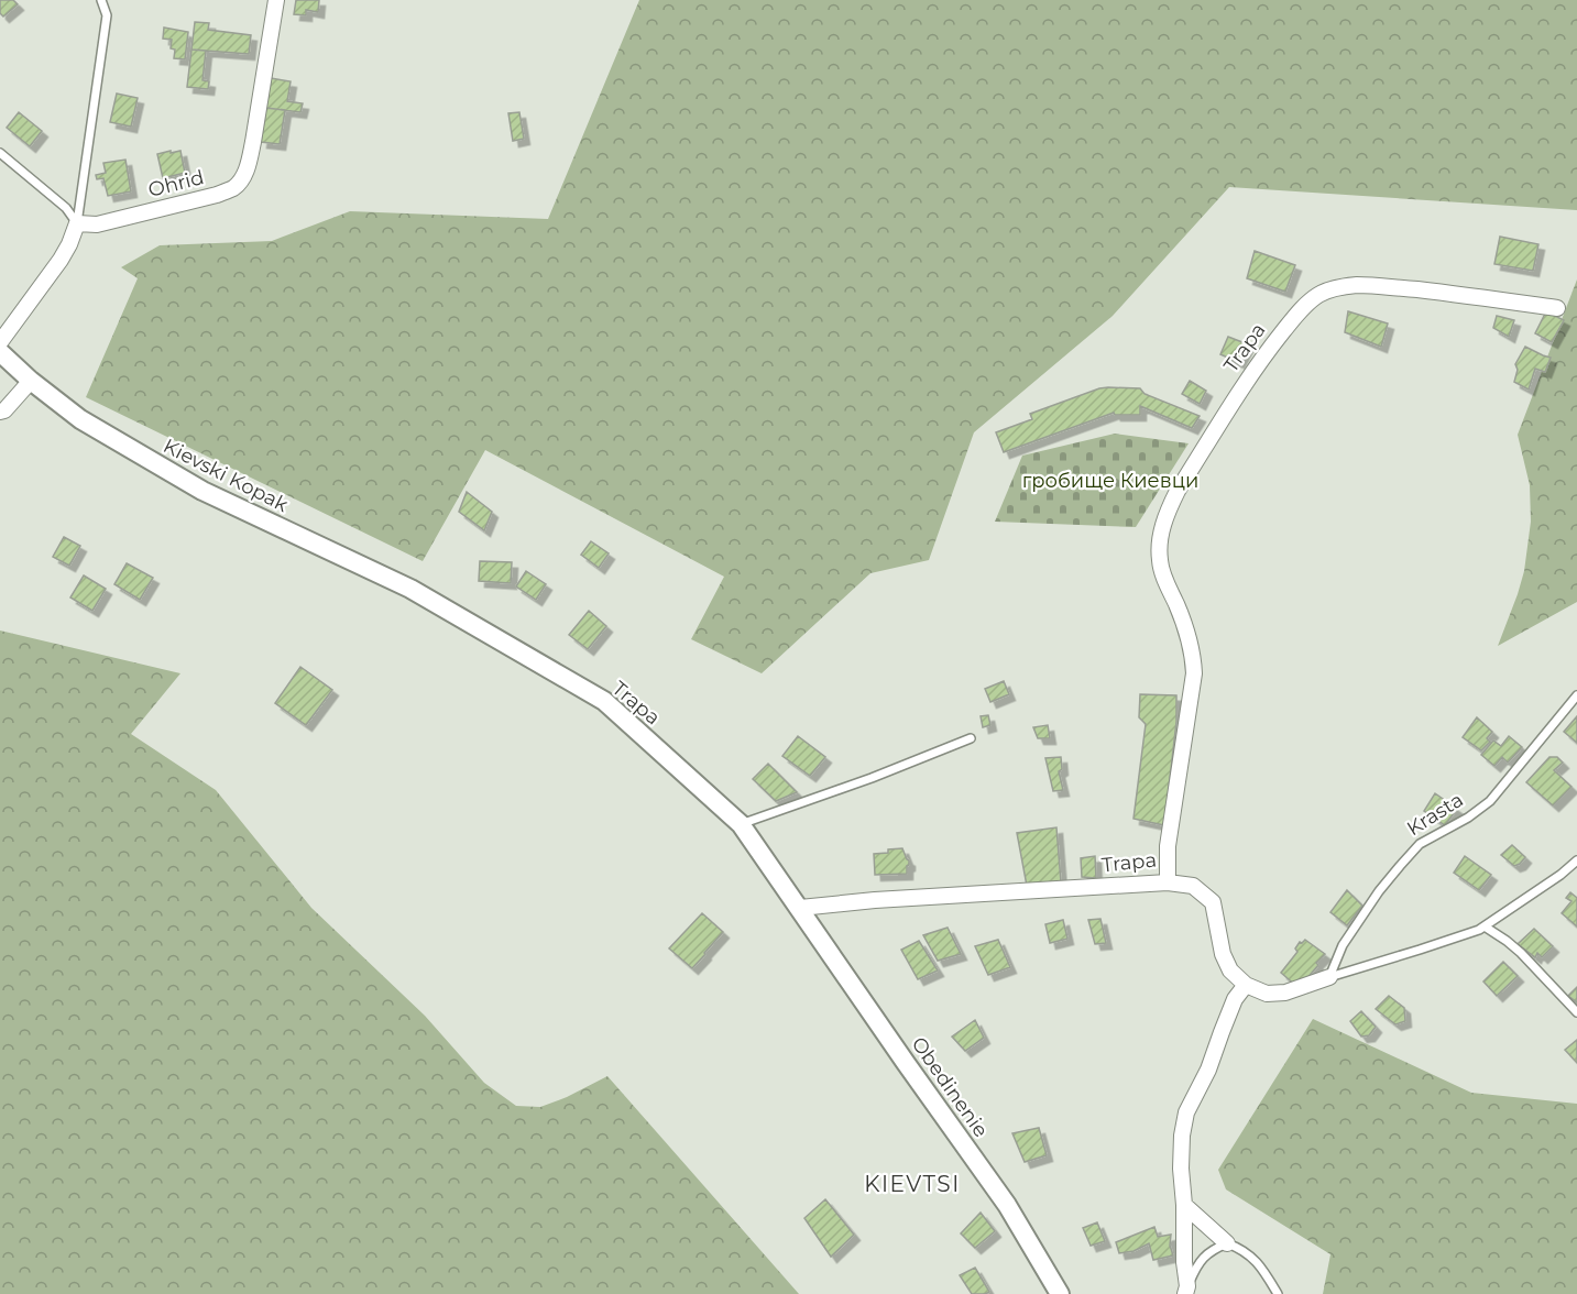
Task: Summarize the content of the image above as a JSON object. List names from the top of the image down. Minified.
{"streets":{"street":["Ohrid","Trapa","Kievski Kopak","Obedinenie"],"lane":["Krasta"]},"crossings":[["Trapa","Kievski Kopak"],["Trapa","Obedinenie"]],"districts":["KIEVTSI"],"parks":["гробище Киевци"]}
